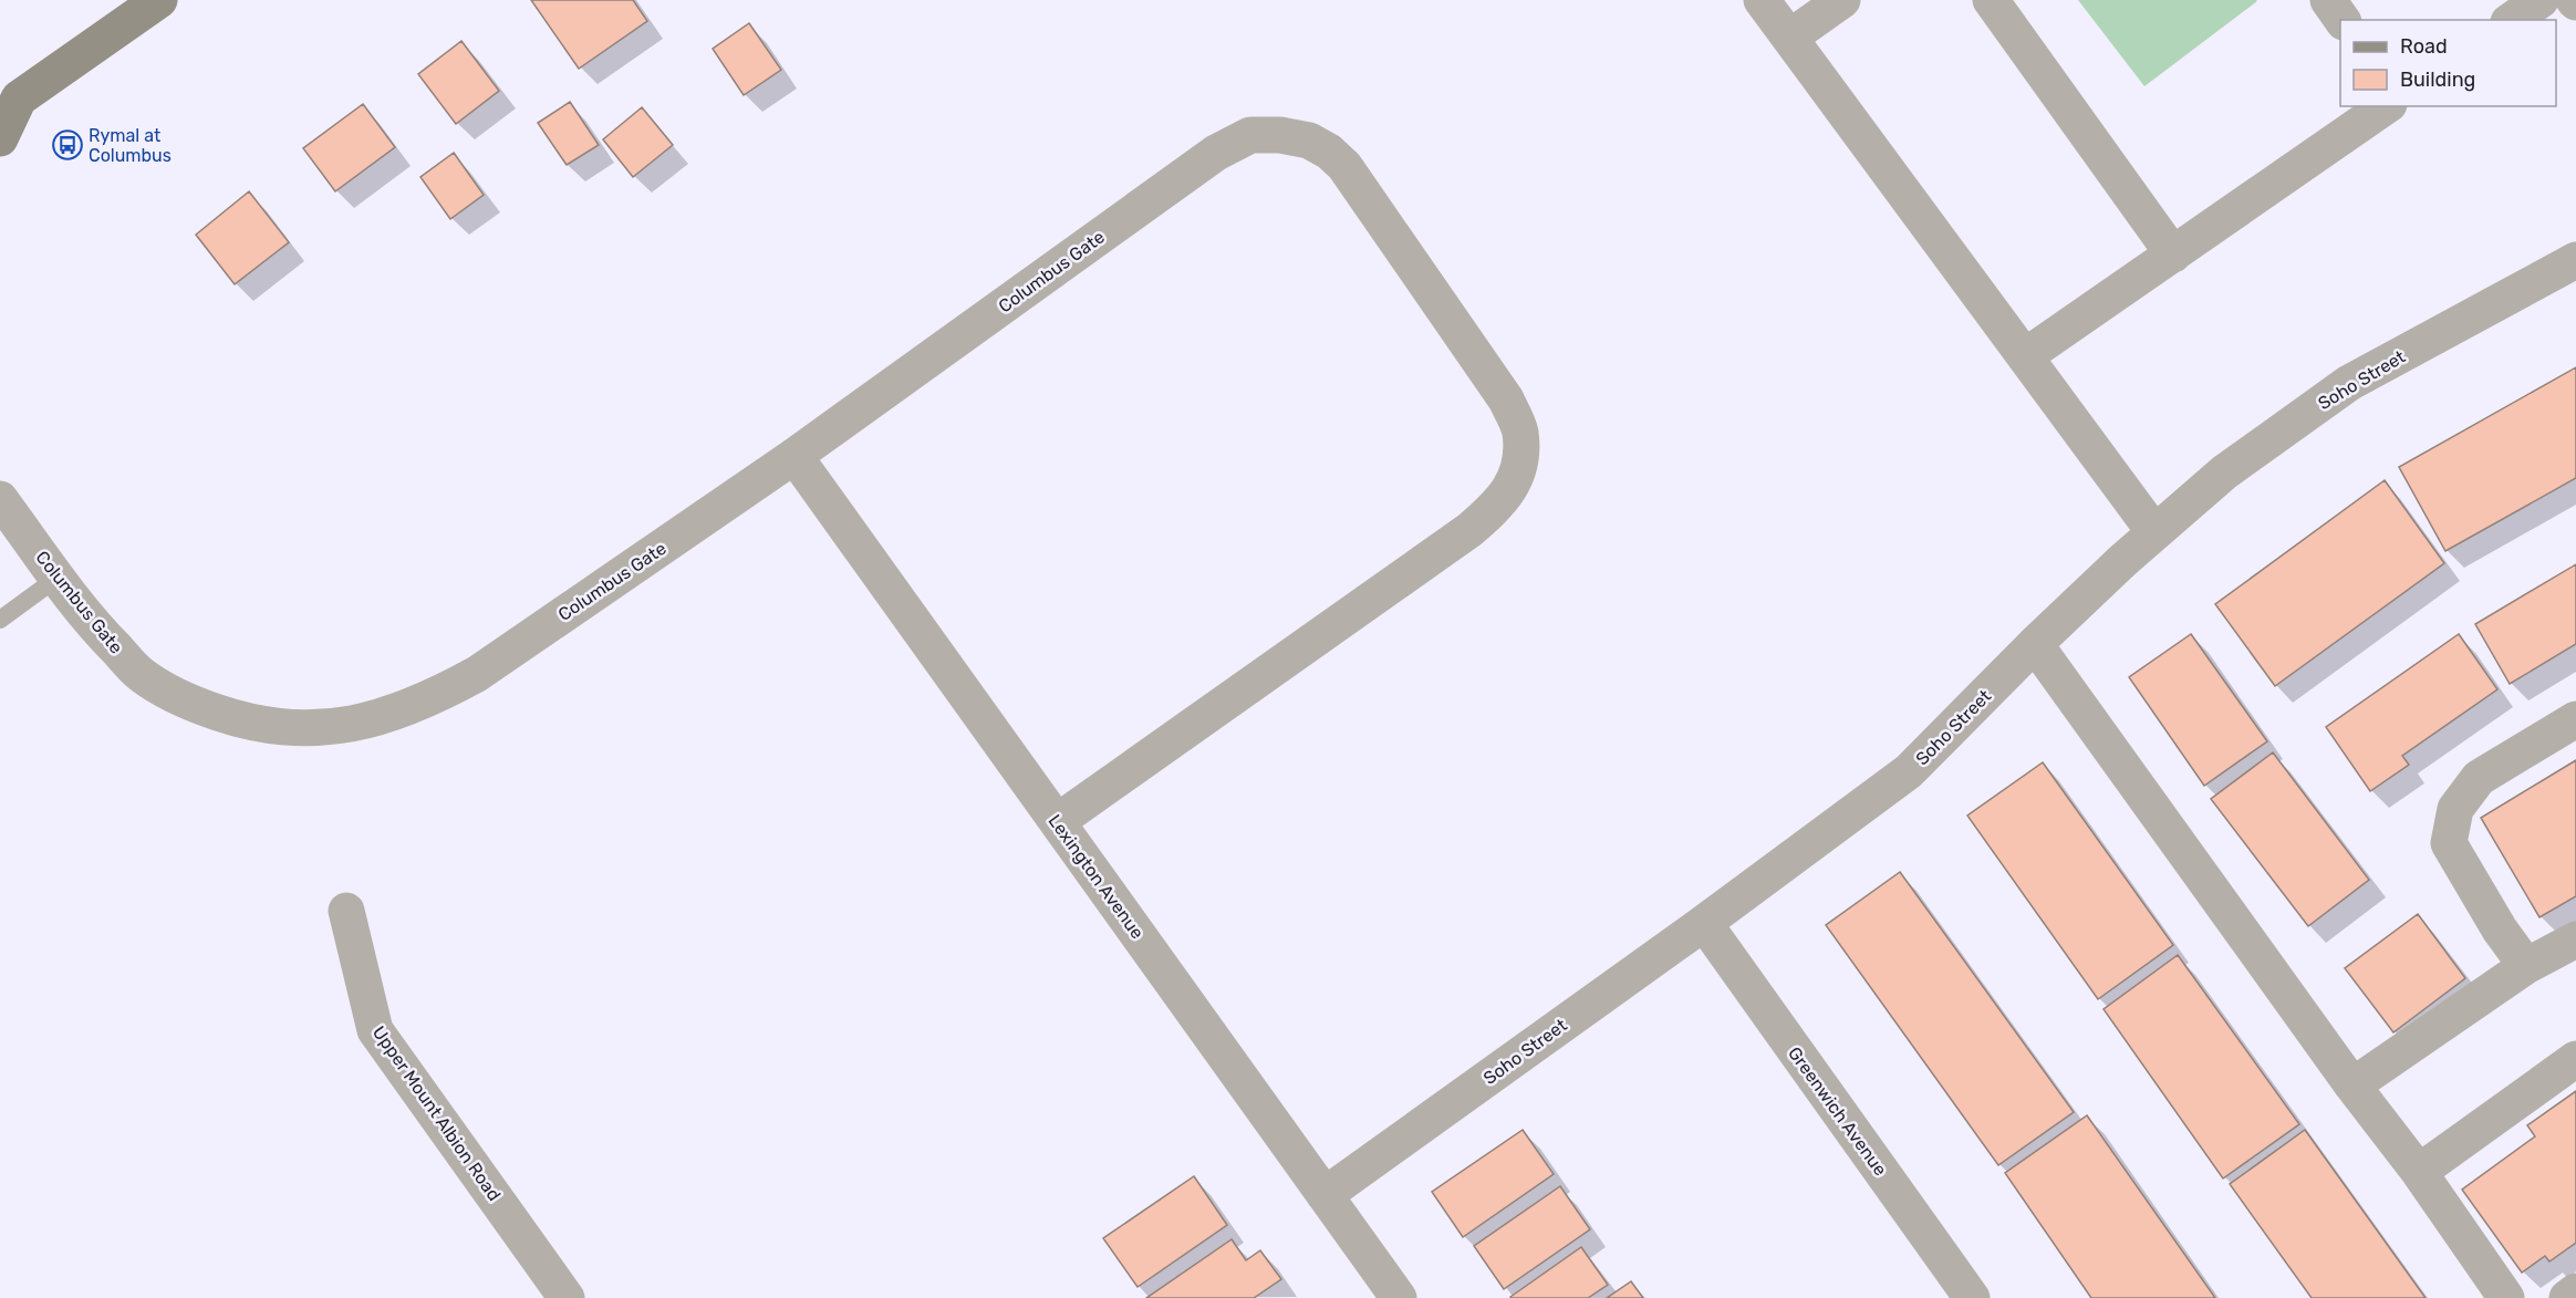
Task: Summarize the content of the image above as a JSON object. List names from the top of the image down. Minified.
{"streets":{"street":["Columbus Gate","Soho Street","Lexington Avenue","Greenwich Avenue","Upper Mount Albion Road"]},"crossings":[["Columbus Gate","Lexington Avenue"],["Soho Street","Lexington Avenue"],["Soho Street","Greenwich Avenue"]],"places":{"bus stop":["Rymal at Columbus"]},"legend":["Road","Building"]}
